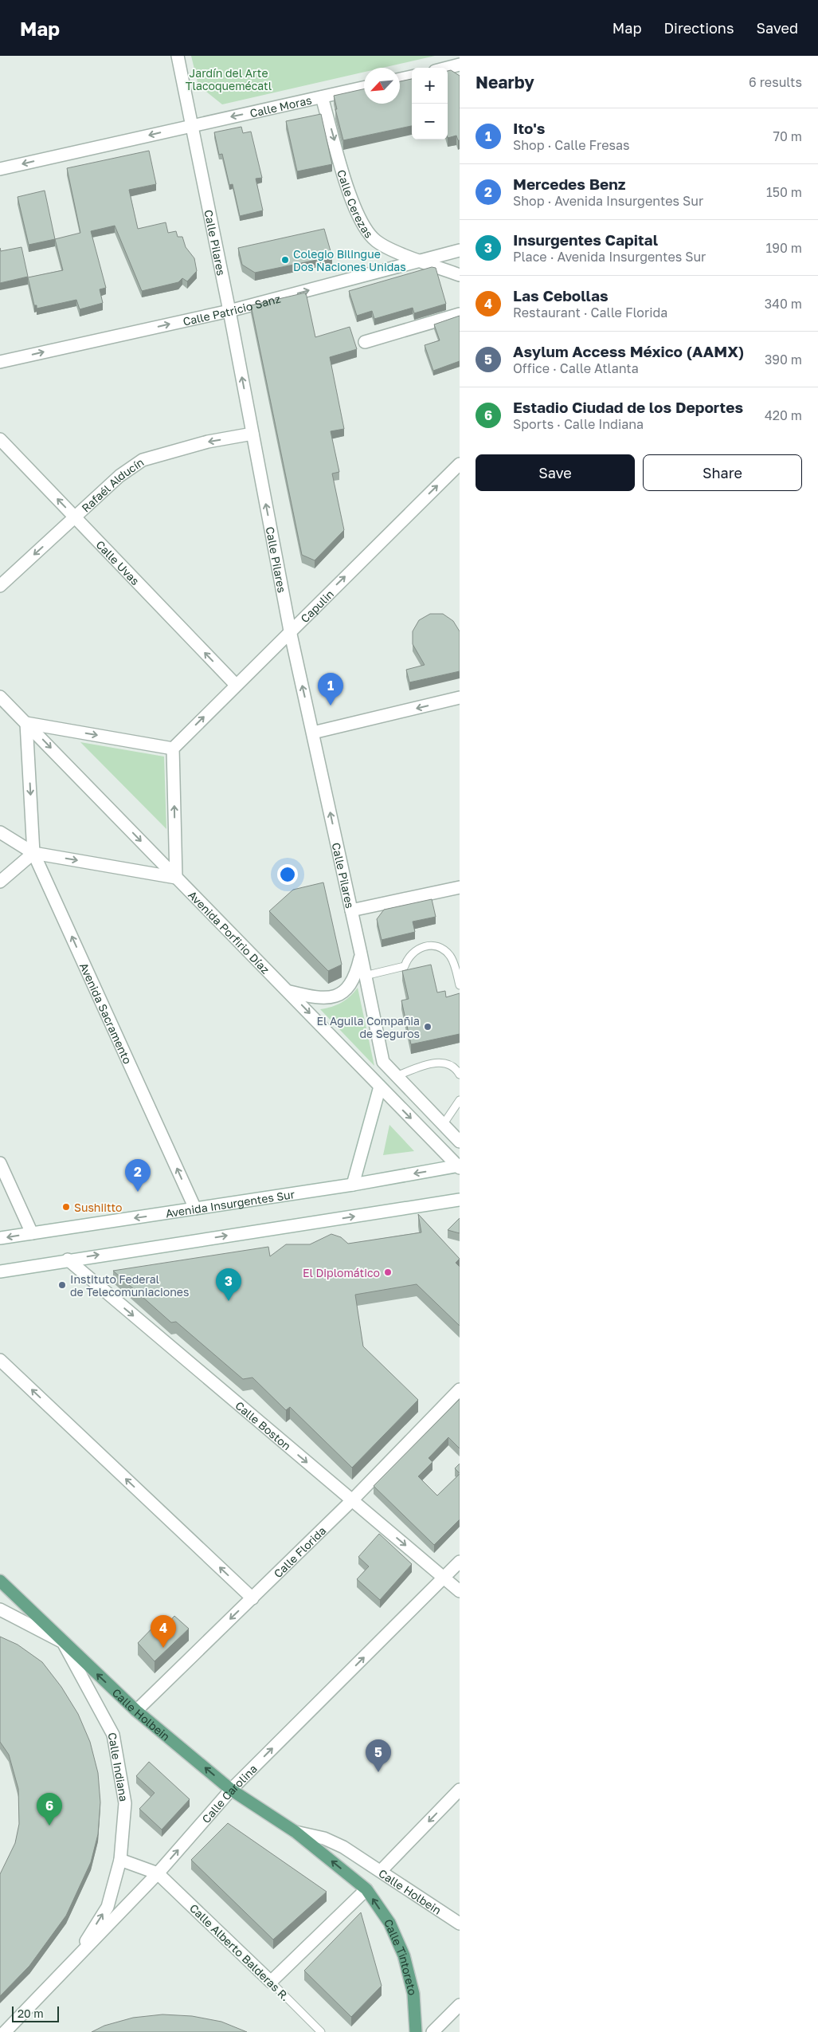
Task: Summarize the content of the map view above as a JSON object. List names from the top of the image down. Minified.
{"streets":{"main road":["Calle Holbein","Calle Tintoreto"],"street":["Calle Moras","Calle Cerezas","Calle Pilares","Calle Patricio Sanz","Rafaél Alducín","Calle Uvas","Capulin","Avenida Porfirio Díaz","Avenida Sacramento","Avenida Insurgentes Sur","Calle Boston","Calle Florida","Calle Indiana","Calle Carolina","Calle Alberto Balderas R."]},"crossings":[["Calle Moras","Calle Cerezas"],["Calle Moras","Calle Pilares"],["Calle Cerezas","Calle Patricio Sanz"],["Calle Pilares","Calle Patricio Sanz"],["Calle Pilares","Rafaél Alducín"],["Calle Pilares","Capulin"],["Rafaél Alducín","Calle Uvas"],["Calle Uvas","Capulin"],["Avenida Porfirio Díaz","Avenida Insurgentes Sur"],["Avenida Sacramento","Avenida Insurgentes Sur"],["Calle Boston","Calle Florida"],["Calle Boston","Calle Carolina"],["Calle Florida","Calle Holbein"],["Calle Holbein","Calle Indiana"],["Calle Holbein","Calle Carolina"],["Calle Holbein","Calle Tintoreto"],["Calle Indiana","Calle Carolina"],["Calle Carolina","Calle Alberto Balderas R."]],"one_way":["Calle Moras","Calle Cerezas","Calle Pilares","Calle Patricio Sanz","Rafaél Alducín","Calle Uvas","Capulin","Avenida Porfirio Díaz","Avenida Sacramento","Calle Boston","Calle Florida","Calle Holbein","Calle Carolina","Calle Tintoreto"],"parks":["Jardín del Arte Tlacoquemécatl"],"places":["Colegio Bilingue Dos Naciones Unidas","El Aguila Compañia de Seguros","Sushiitto","El Diplomático","Instituto Federal de Telecomuniaciones"],"scale_bar":"20 m","north":"bottom left","page":{"header":"Map","nav":["Map","Directions","Saved"],"heading":["Nearby","6 results"],"map_buttons":["+","−"],"list":[{"mark":"1","name":"Ito's","note":"Shop · Calle Fresas","value":"70 m"},{"mark":"2","name":"Mercedes Benz","note":"Shop · Avenida Insurgentes Sur","value":"150 m"},{"mark":"3","name":"Insurgentes Capital","note":"Place · Avenida Insurgentes Sur","value":"190 m"},{"mark":"4","name":"Las Cebollas","note":"Restaurant · Calle Florida","value":"340 m"},{"mark":"5","name":"Asylum Access México (AAMX)","note":"Office · Calle Atlanta","value":"390 m"},{"mark":"6","name":"Estadio Ciudad de los Deportes","note":"Sports · Calle Indiana","value":"420 m"}],"buttons":["Save","Share"],"pins":["1","2","3","4","5","6"],"scale":"20 m"}}
